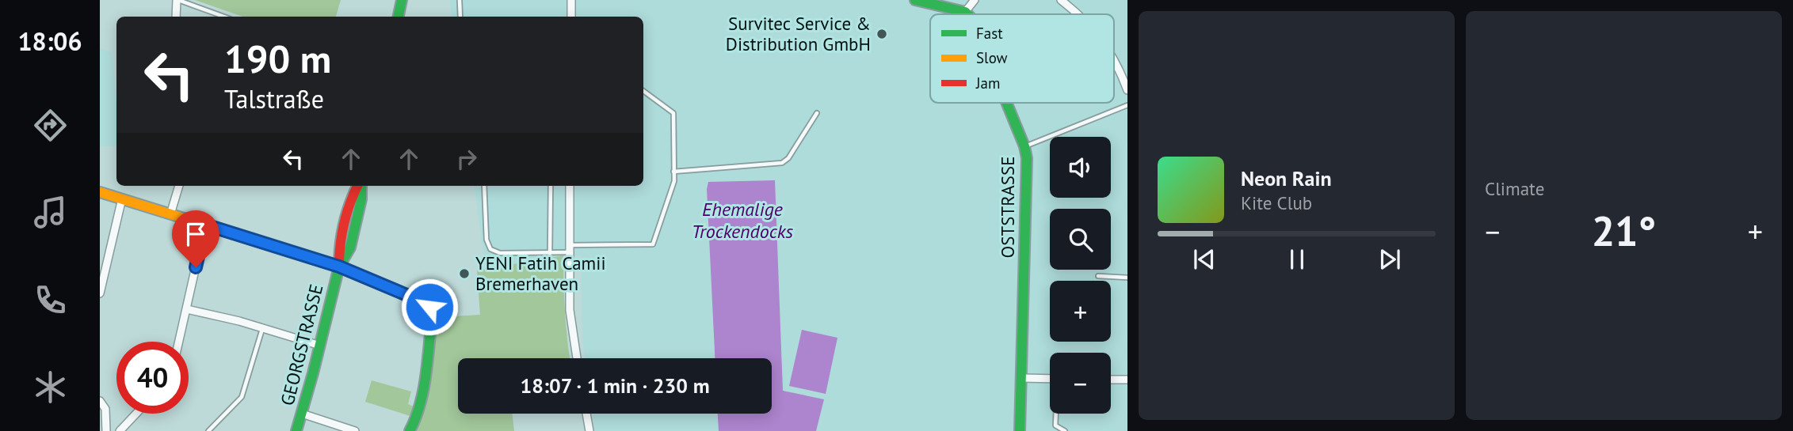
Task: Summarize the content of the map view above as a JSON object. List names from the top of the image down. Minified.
{"streets":{"street":["OSTSTRASSE","GEORGSTRASSE"]},"water":["Ehemalige Trockendocks"],"places":["Survitec Service & Distribution GmbH","YENI Fatih Camii Bremerhaven"],"legend":["Fast","Slow","Jam"],"page":{"tabs":"18:06","tile":"Climate","turn":["190 m","Talstraße"],"map_buttons":["+","−"],"song":["Neon Rain","Kite Club"],"heat":["−","21°","+"],"limit":"40","trip":"18:07 · 1 min · 230 m"}}
